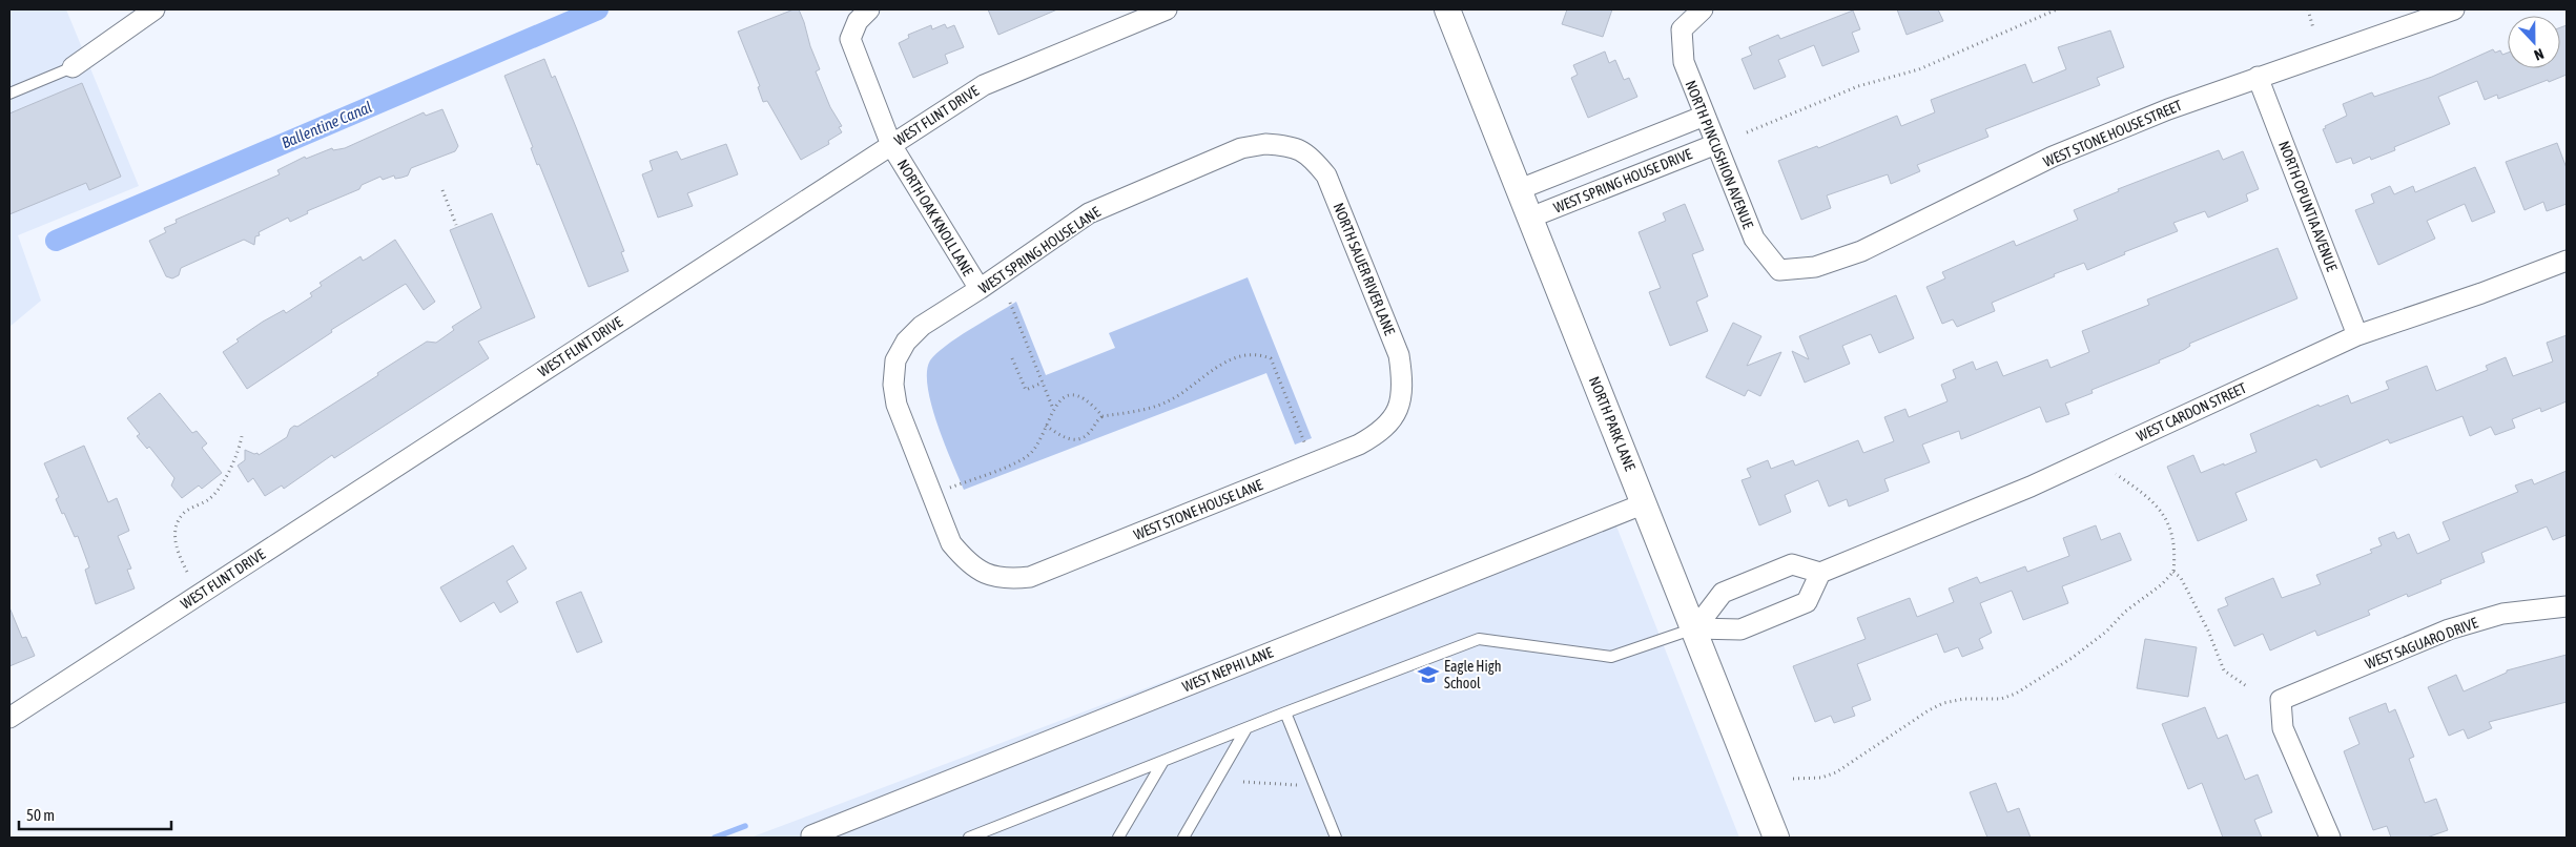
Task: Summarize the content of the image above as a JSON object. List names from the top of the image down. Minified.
{"streets":{"street":["WEST FLINT DRIVE","WEST STONE HOUSE STREET","NORTH PINCUSHION AVENUE","WEST SPRING HOUSE DRIVE","NORTH OPUNTIA AVENUE","NORTH OAK KNOLL LANE","WEST SPRING HOUSE LANE","NORTH SAUER RIVER LANE","WEST CARDON STREET","NORTH PARK LANE","WEST STONE HOUSE LANE","WEST SAGUARO DRIVE","WEST NEPHI LANE"]},"crossings":[["WEST FLINT DRIVE","NORTH OAK KNOLL LANE"],["WEST STONE HOUSE STREET","NORTH PINCUSHION AVENUE"],["WEST STONE HOUSE STREET","NORTH OPUNTIA AVENUE"],["NORTH PINCUSHION AVENUE","WEST SPRING HOUSE DRIVE"],["WEST SPRING HOUSE DRIVE","NORTH PARK LANE"],["NORTH OPUNTIA AVENUE","WEST CARDON STREET"],["NORTH OAK KNOLL LANE","WEST SPRING HOUSE LANE"],["WEST SPRING HOUSE LANE","NORTH SAUER RIVER LANE"],["WEST SPRING HOUSE LANE","WEST STONE HOUSE LANE"],["NORTH SAUER RIVER LANE","WEST STONE HOUSE LANE"],["NORTH PARK LANE","WEST NEPHI LANE"]],"water":["Ballentine Canal"],"places":{"school or university":["Eagle High School"]},"scale_bar":"50 m","north":"bottom"}
